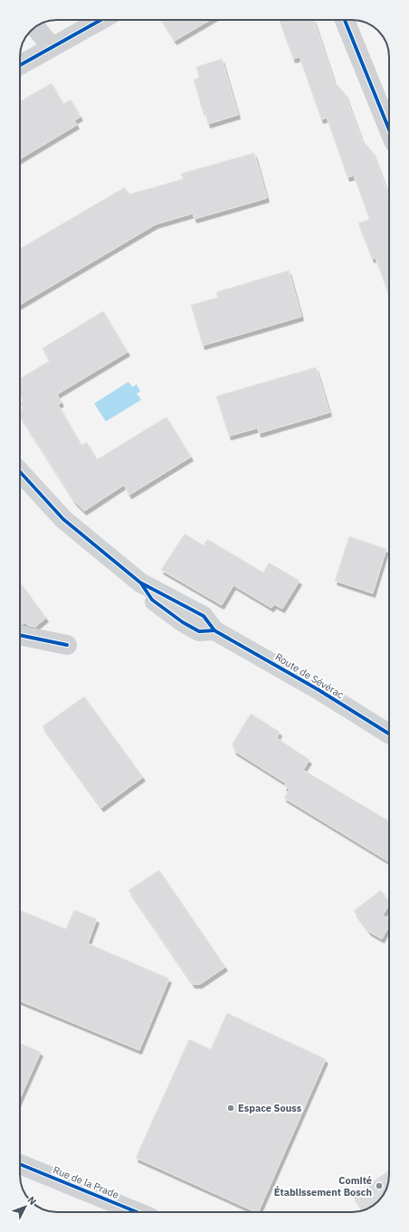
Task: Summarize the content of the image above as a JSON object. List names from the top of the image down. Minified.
{"streets":{"main road":["Route de Sévérac"],"street":["Rue de la Prade"]},"places":["Espace Souss","Comité Établissement Bosch"],"north":"top right"}
